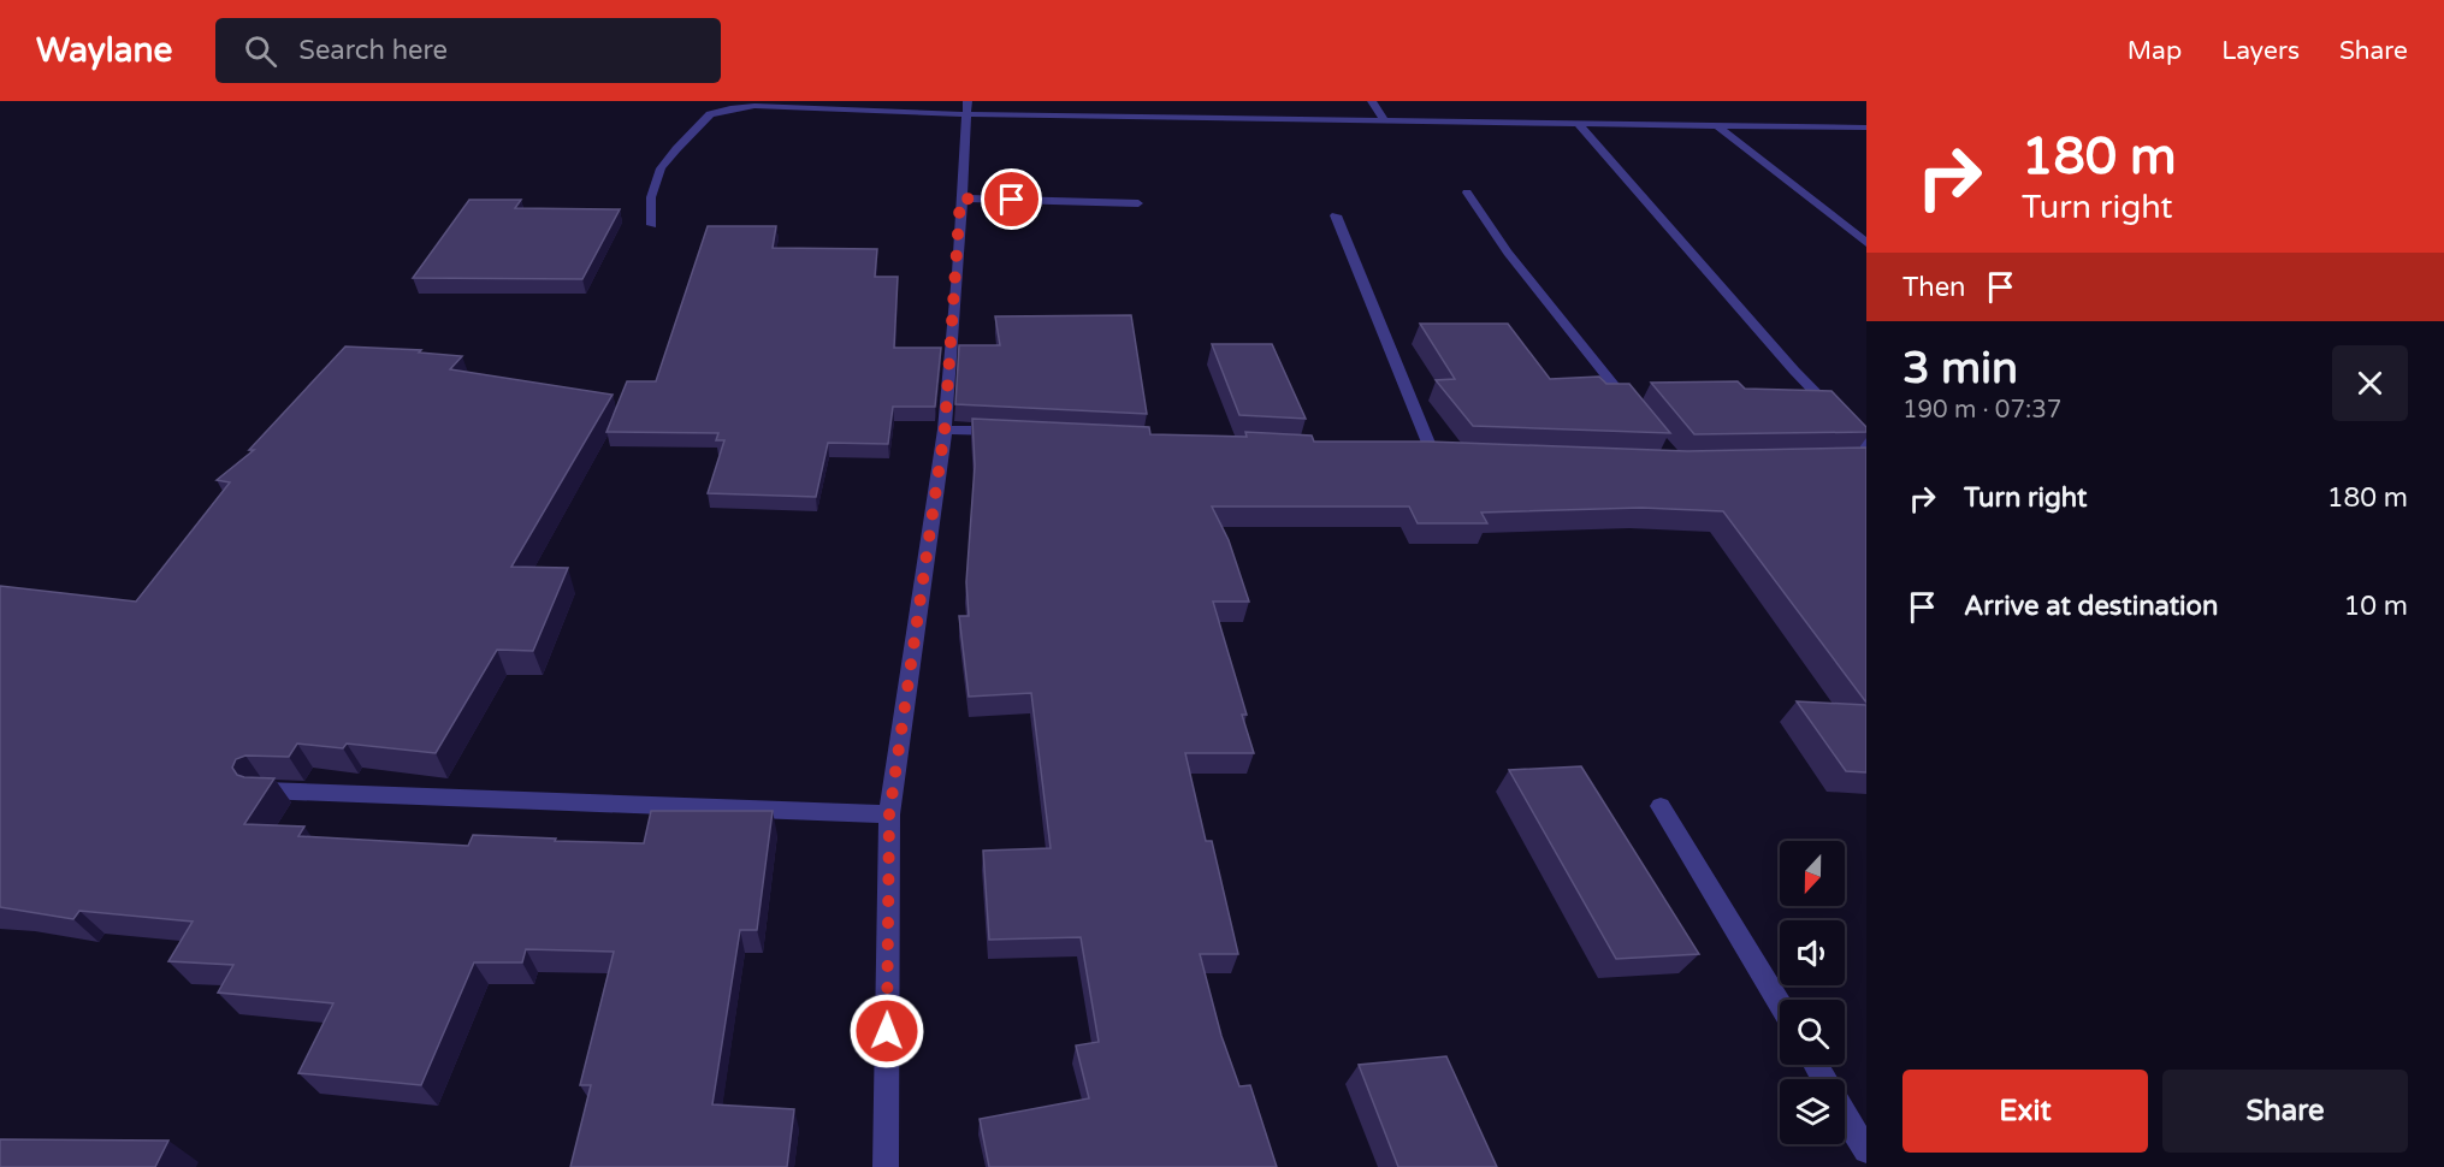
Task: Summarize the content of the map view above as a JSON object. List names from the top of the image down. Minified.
{"north":"bottom","page":{"header":"Waylane","search":"Search here","nav":["Map","Layers","Share"],"turn":["180 m","Turn right"],"then":"Then","heading":["3 min","190 m · 07:37"],"list":[{"name":"Turn right","value":"180 m"},{"name":"Arrive at destination","value":"10 m"}],"buttons":["Exit","Share"]}}
